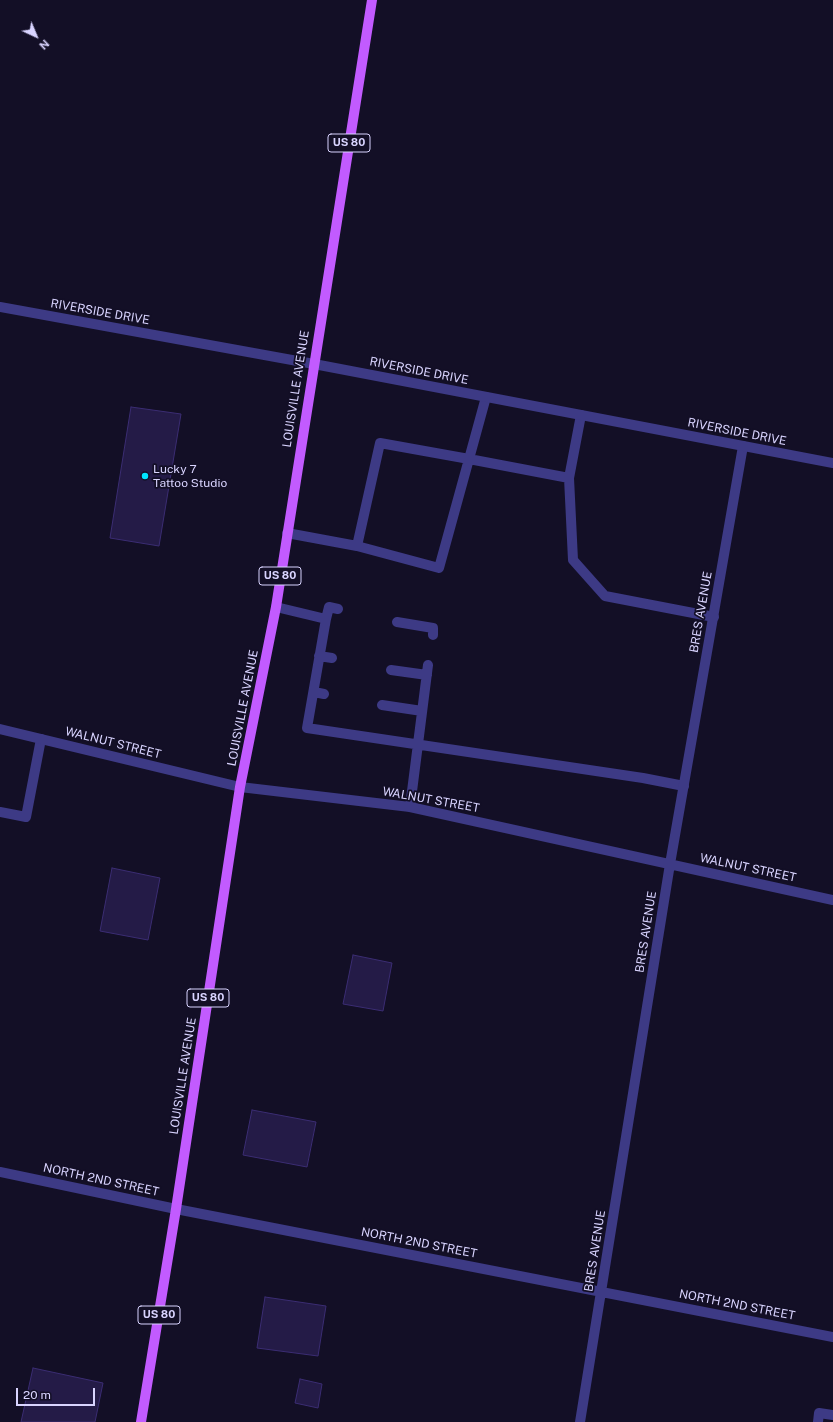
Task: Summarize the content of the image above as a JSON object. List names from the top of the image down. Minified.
{"streets":{"main road":["US 80","LOUISVILLE AVENUE"],"street":["RIVERSIDE DRIVE","BRES AVENUE","WALNUT STREET","NORTH 2ND STREET"]},"crossings":[["RIVERSIDE DRIVE","LOUISVILLE AVENUE"],["RIVERSIDE DRIVE","BRES AVENUE"],["LOUISVILLE AVENUE","WALNUT STREET"],["LOUISVILLE AVENUE","NORTH 2ND STREET"],["BRES AVENUE","WALNUT STREET"],["BRES AVENUE","NORTH 2ND STREET"]],"places":["Lucky 7 Tattoo Studio"],"scale_bar":"20 m","north":"bottom right"}
